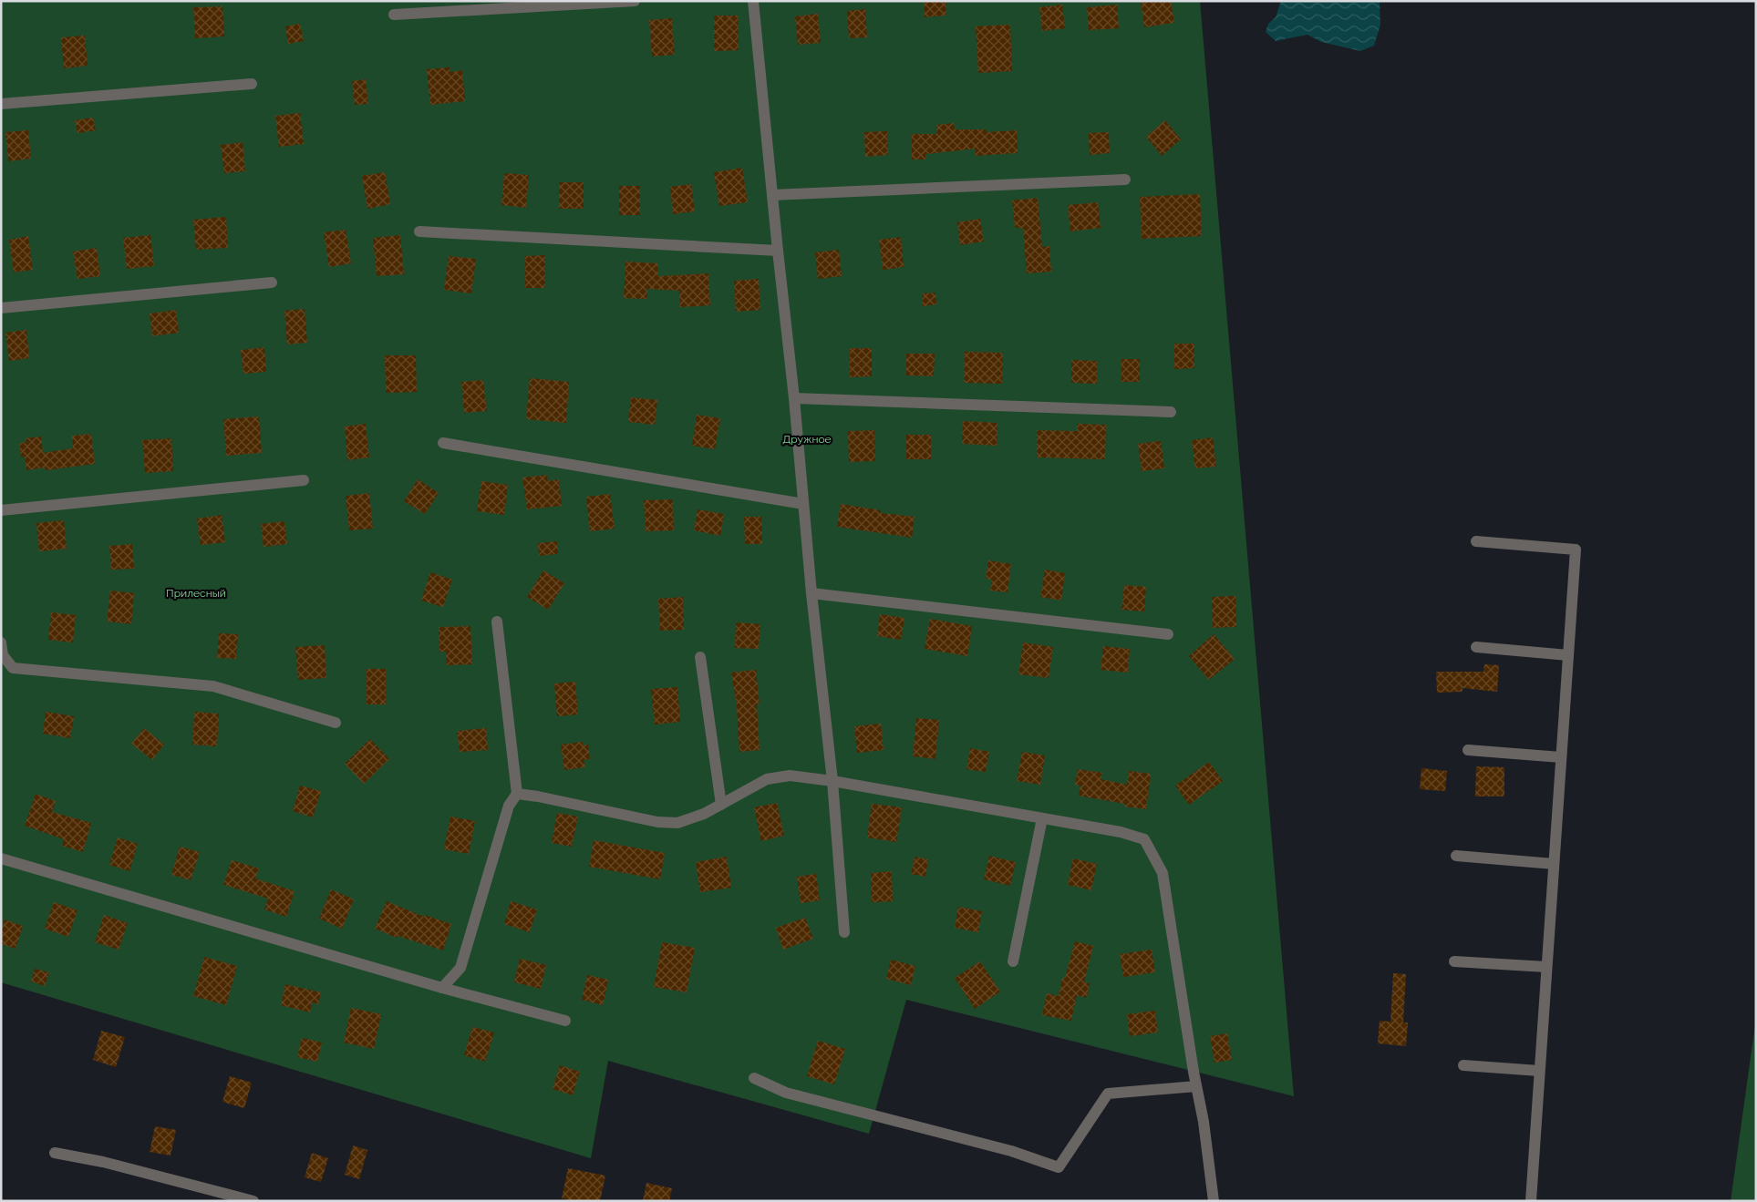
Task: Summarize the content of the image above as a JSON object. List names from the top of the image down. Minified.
{"parks":["Дружное","Прилесный"]}
